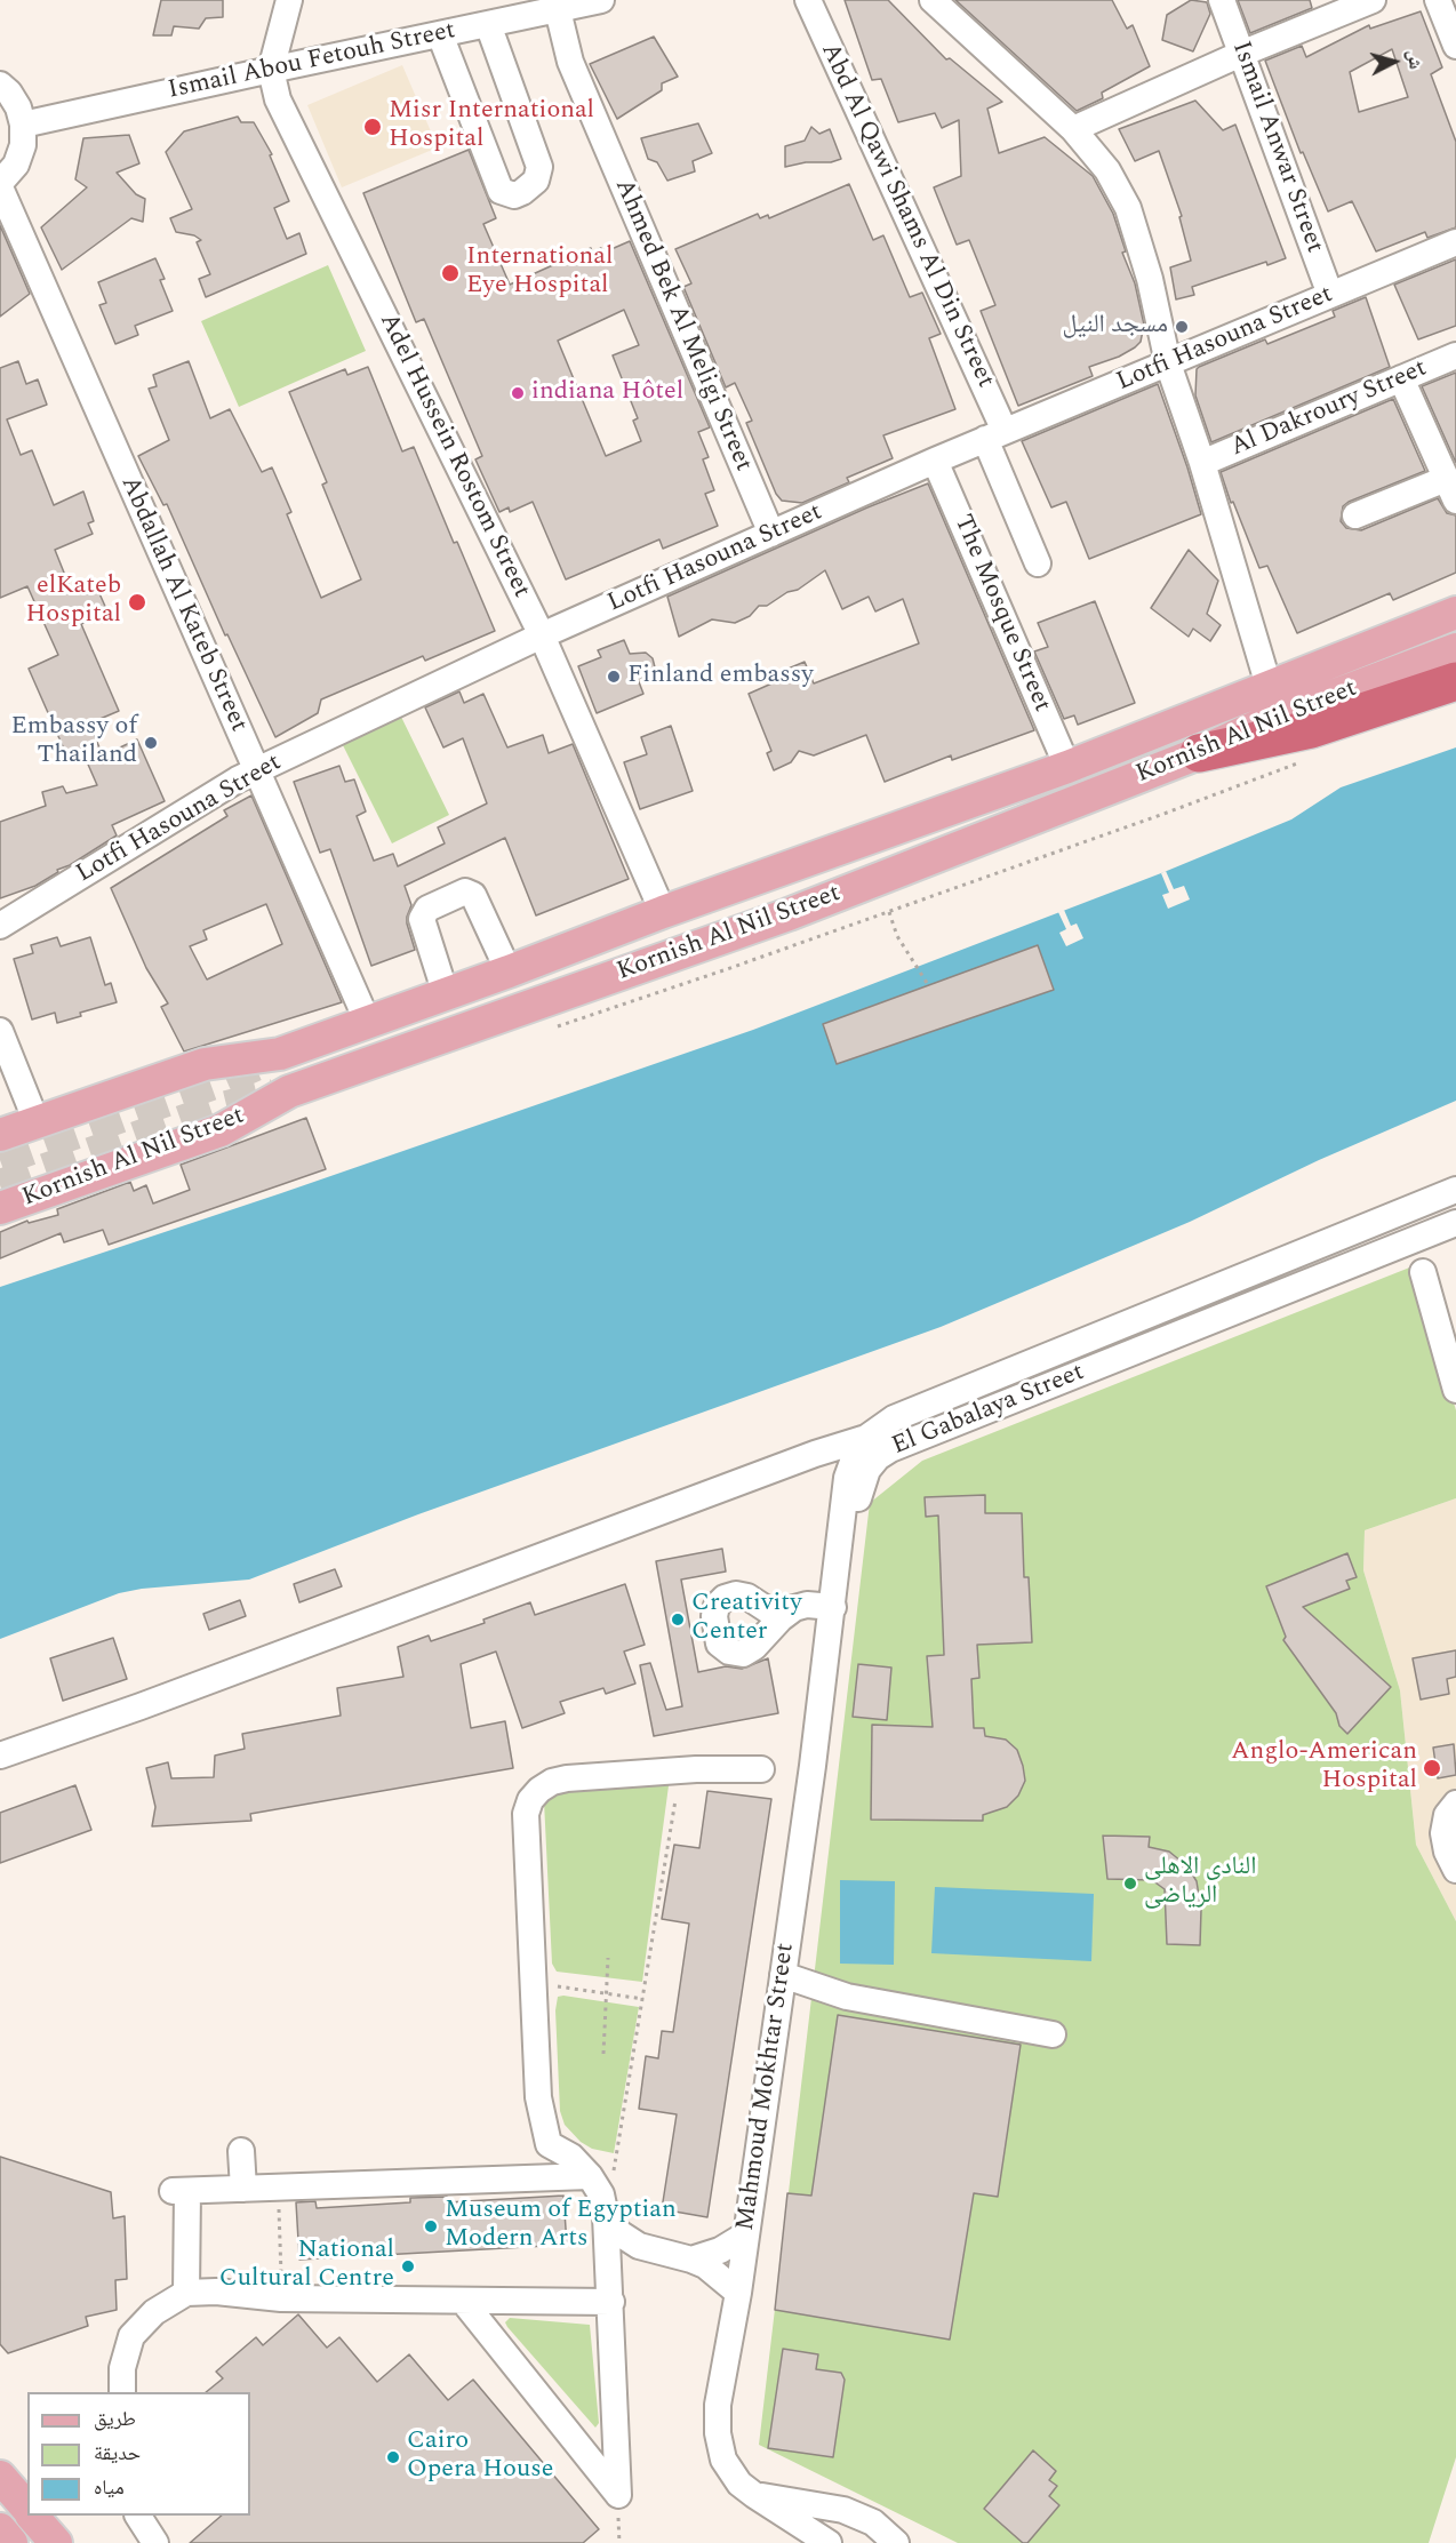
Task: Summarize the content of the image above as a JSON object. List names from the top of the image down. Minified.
{"streets":{"main road":["Kornish Al Nil Street"],"street":["Ismail Abou Fetouh Street","Ismail Anwar Street","Abd Al Qawi Shams Al Din Street","Ahmed Bek Al Meligi Street","Lotfi Hasouna Street","Al Dakroury Street","Adel Hussein Rostom Street","Abdallah Al Kateb Street","The Mosque Street","El Gabalaya Street","Mahmoud Mokhtar Street"]},"crossings":[["Ismail Abou Fetouh Street","Ahmed Bek Al Meligi Street"],["Ismail Abou Fetouh Street","Adel Hussein Rostom Street"],["Ismail Anwar Street","Lotfi Hasouna Street"],["Abd Al Qawi Shams Al Din Street","Lotfi Hasouna Street"],["Ahmed Bek Al Meligi Street","Lotfi Hasouna Street"],["Lotfi Hasouna Street","Adel Hussein Rostom Street"],["Lotfi Hasouna Street","Abdallah Al Kateb Street"],["Lotfi Hasouna Street","The Mosque Street"],["Adel Hussein Rostom Street","Kornish Al Nil Street"],["Abdallah Al Kateb Street","Kornish Al Nil Street"],["The Mosque Street","Kornish Al Nil Street"],["El Gabalaya Street","Mahmoud Mokhtar Street"]],"places":["Misr International Hospital","International Eye Hospital","مسجد النيل","indiana Hôtel","elKateb Hospital","Finland embassy","Embassy of Thailand","Creativity Center","Anglo-American Hospital","النادى الاهلى الرياضى","Museum of Egyptian Modern Arts","National Cultural Centre","Cairo Opera House"],"legend":["طريق","حديقة","مياه"],"north":"right"}
